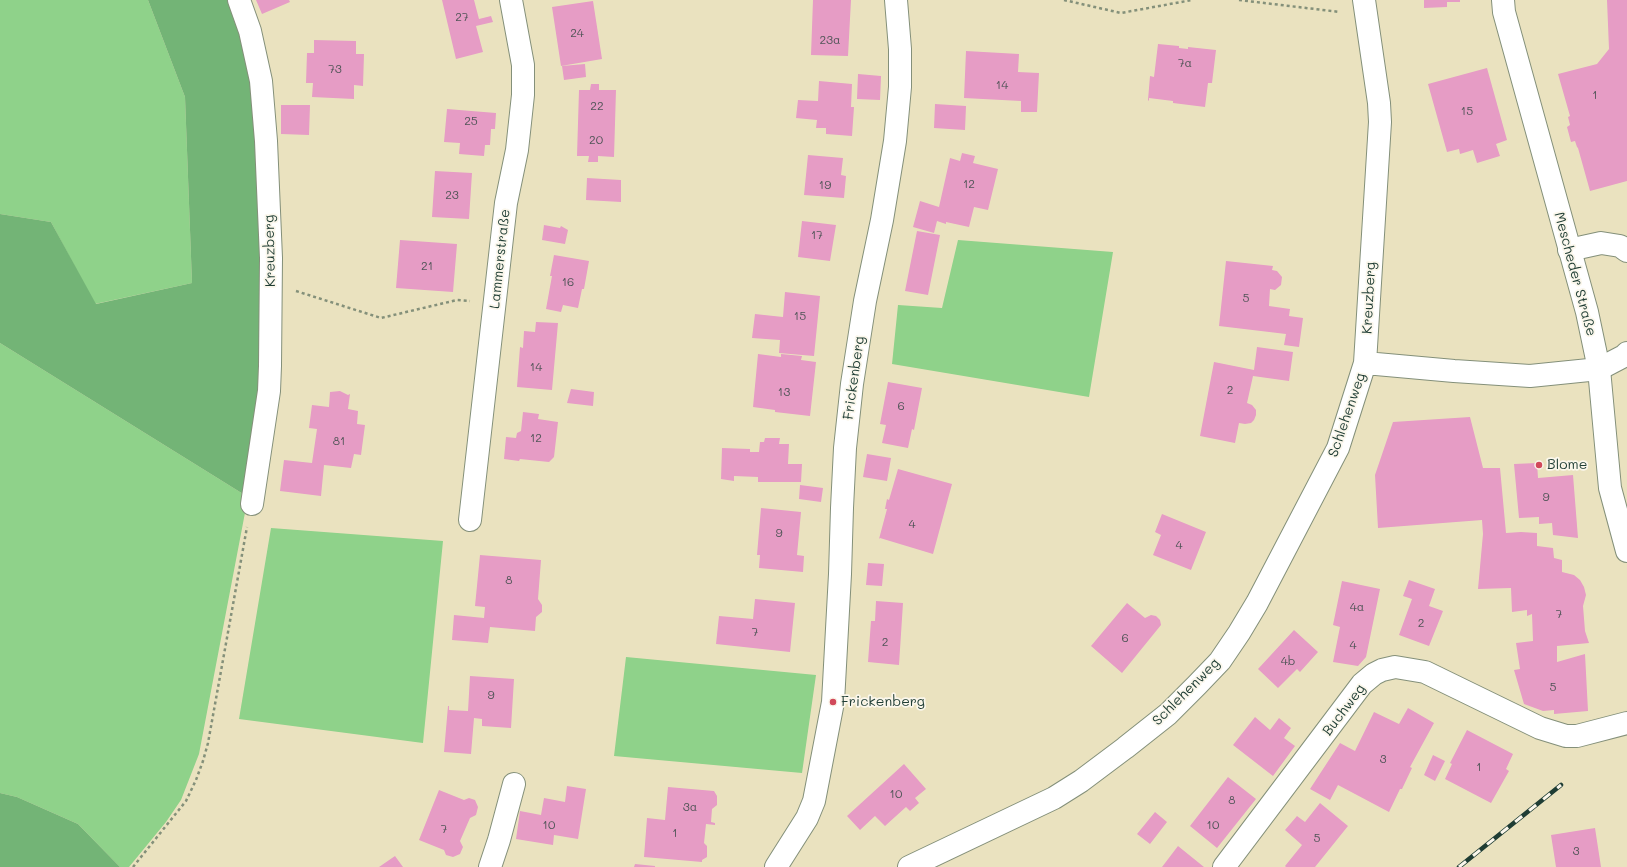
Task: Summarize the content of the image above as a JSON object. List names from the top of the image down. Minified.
{"streets":{"street":["Kreuzberg","Lammerstraße","Mescheder Straße","Frickenberg","Schlehenweg","Buchweg"]},"crossings":[["Kreuzberg","Schlehenweg"]],"places":["Blome","Frickenberg"],"house_numbers":["27","24","23a","7a","73","14","1","22","15","25","20","12","19","23","17","21","16","5","15","14","2","13","6","12","81","9","4","9","4","8","4a","7","2","7","6","2","4","4b","5","9","3","1","10","8","3a","10","10","7","1","5","3"]}
